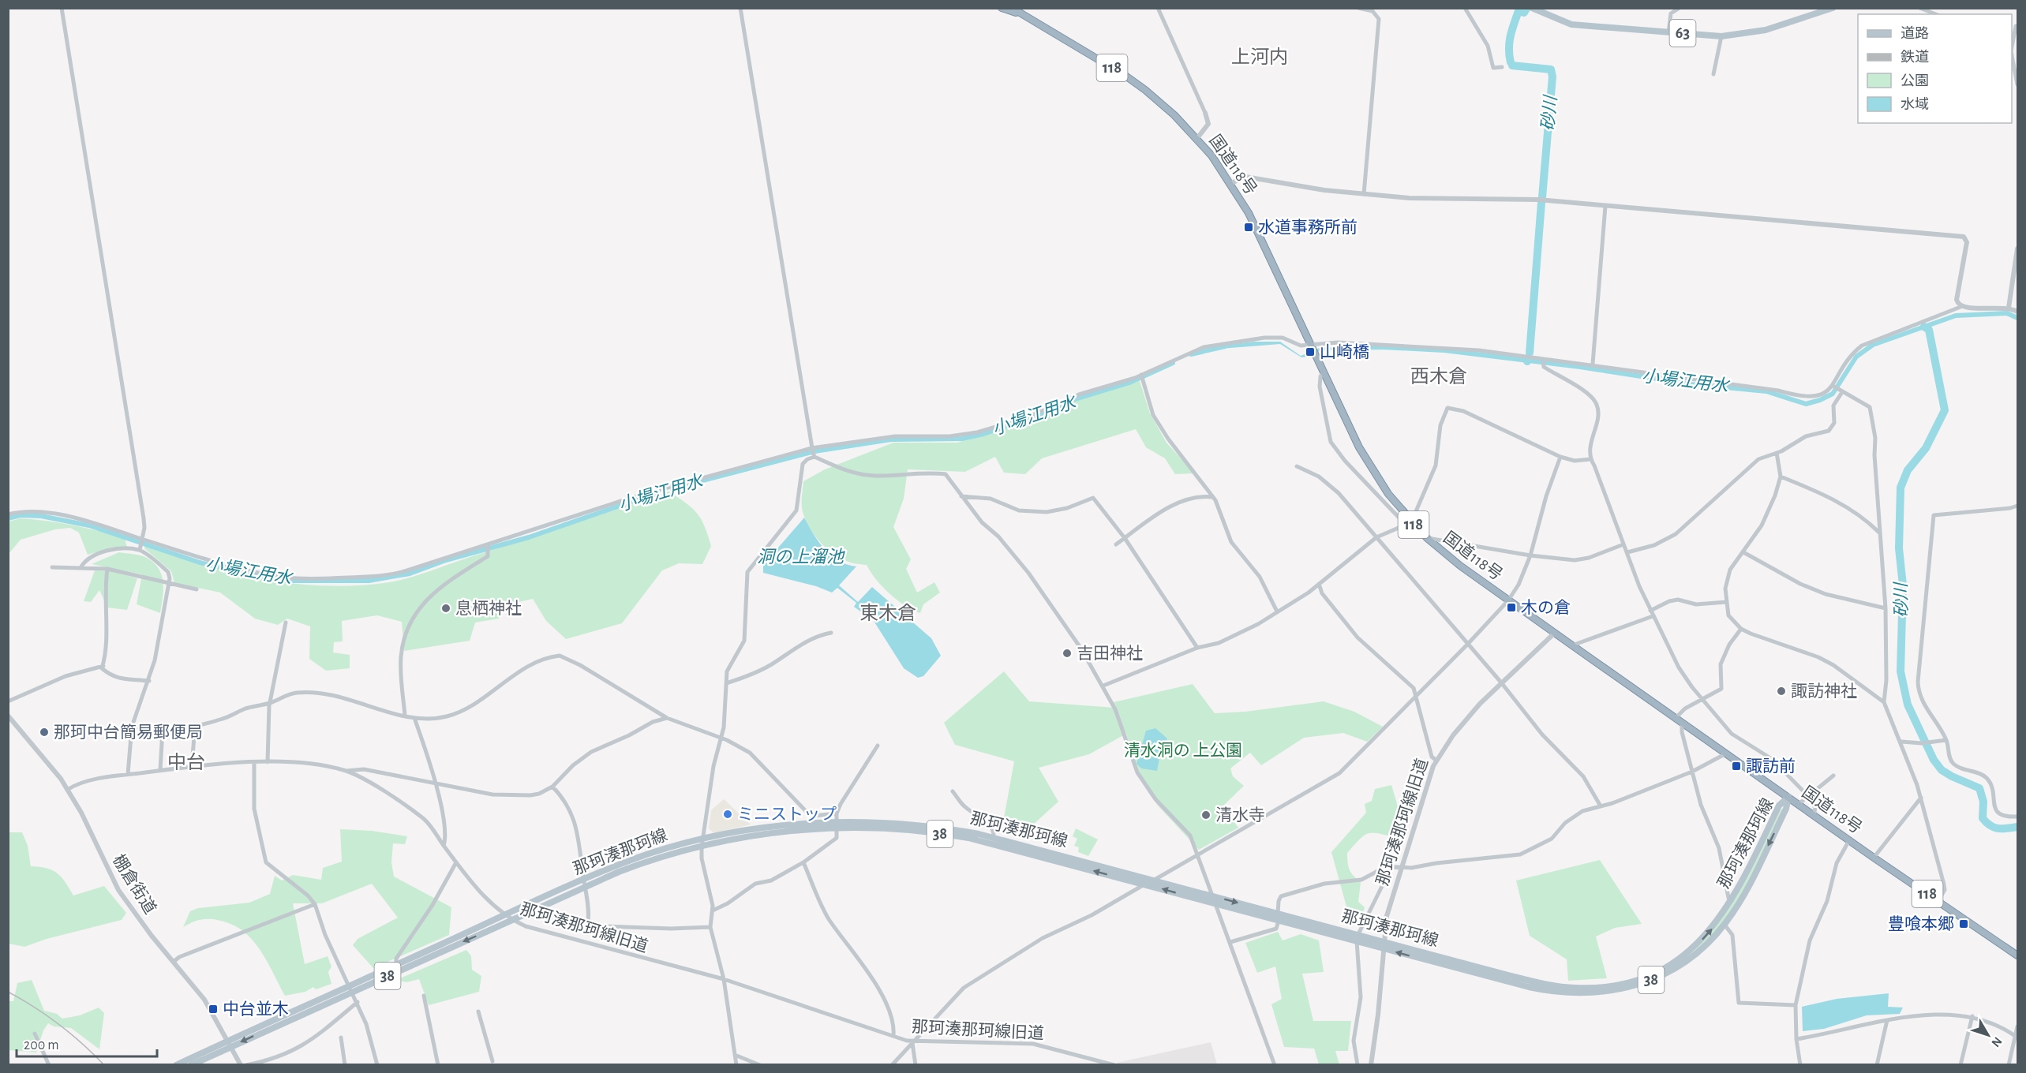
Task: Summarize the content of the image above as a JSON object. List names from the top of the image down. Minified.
{"streets":{"highway":["118","国道118号"],"main road":["63","那珂湊那珂線","38"],"street":["那珂湊那珂線旧道","棚倉街道"]},"crossings":[["国道118号","那珂湊那珂線旧道"],["国道118号","那珂湊那珂線"],["那珂湊那珂線旧道","那珂湊那珂線"],["那珂湊那珂線旧道","棚倉街道"],["那珂湊那珂線","棚倉街道"]],"districts":["上河内","西木倉","東木倉","中台"],"water":["砂川","小場江用水","洞の上溜池"],"parks":["清水洞の 上公園"],"places":{"transit":["水道事務所前","山崎橋","木の倉","諏訪前","豊喰本郷","中台並木"],"other":["息栖神社","吉田神社","諏訪神社","那珂中台簡易郵便局","ミニストップ","清水寺"]},"legend":["道路","鉄道","公園","水域"],"scale_bar":"200 m","north":"bottom right"}
